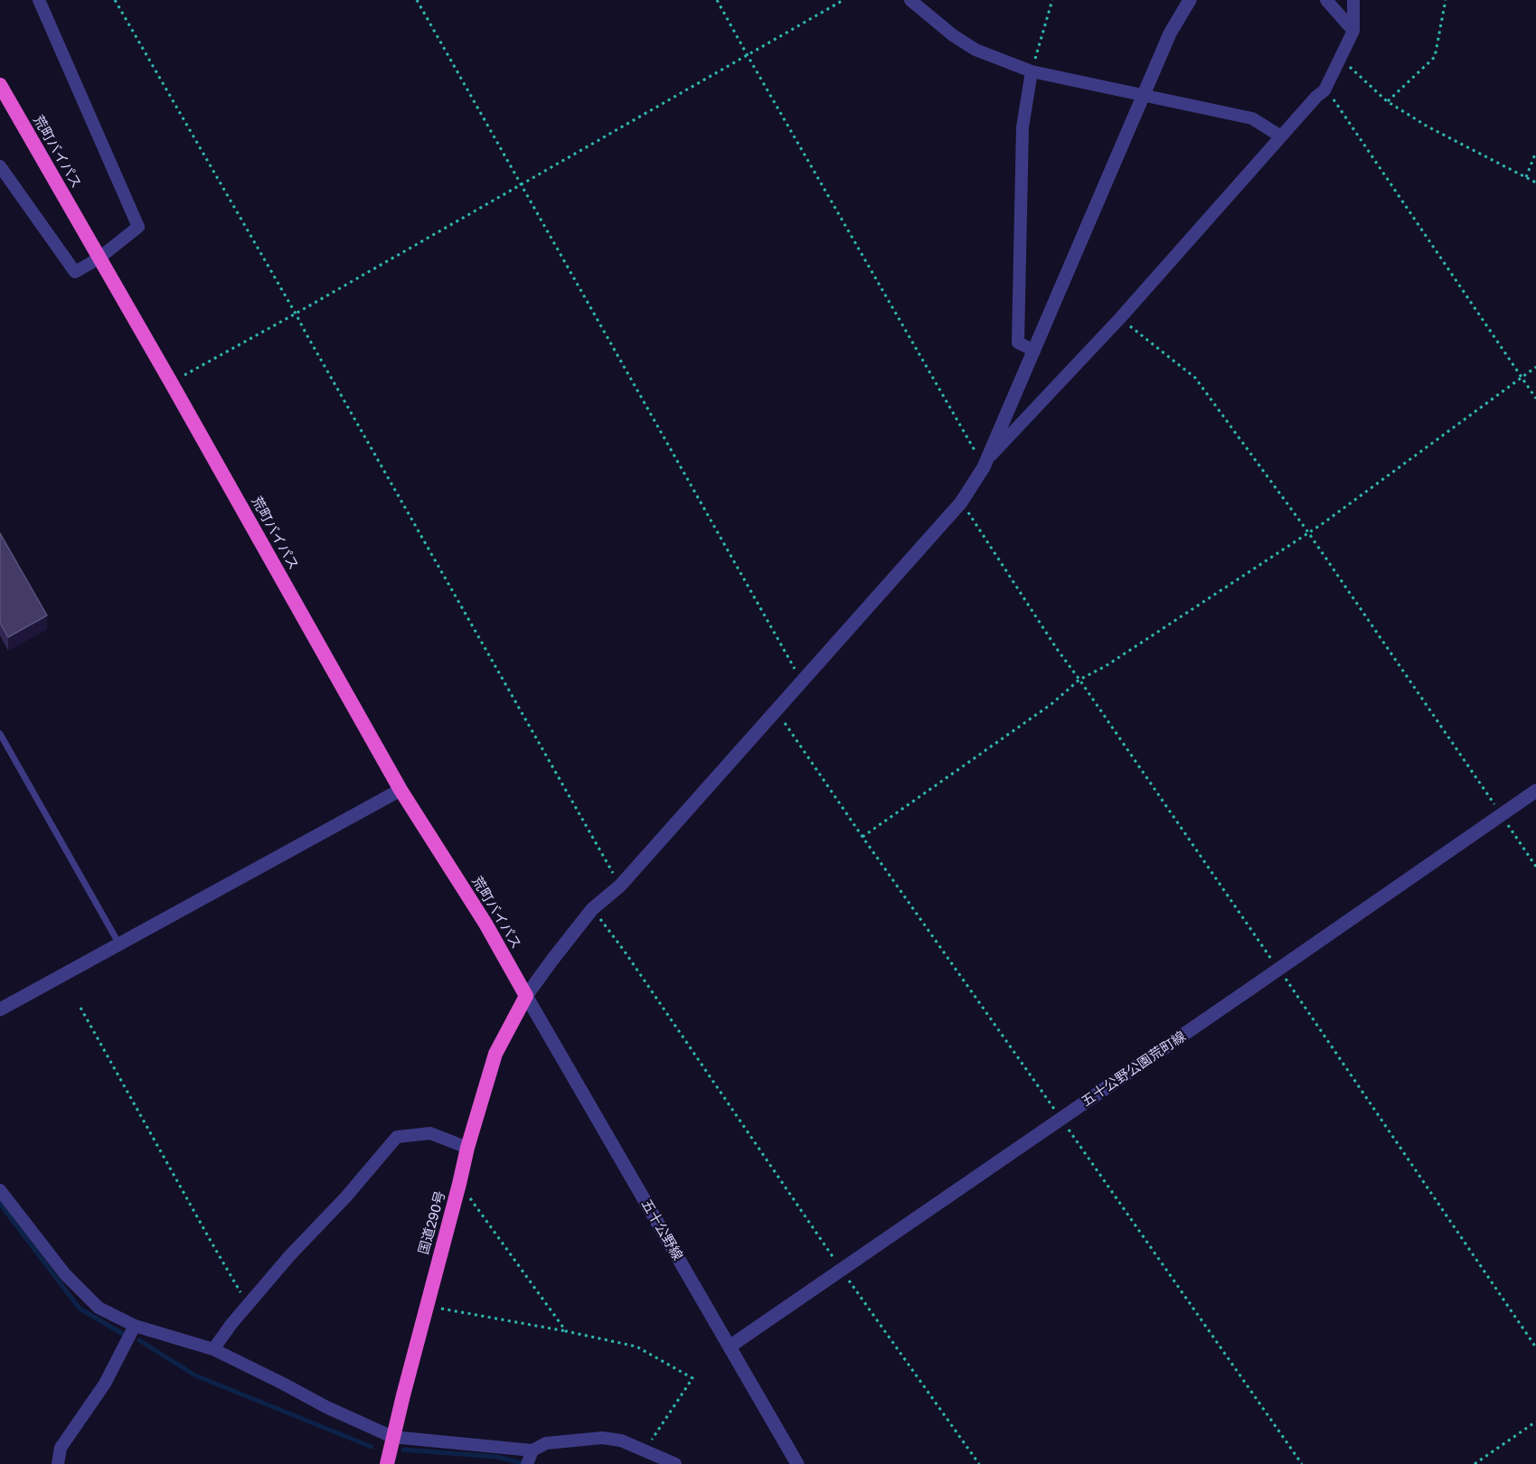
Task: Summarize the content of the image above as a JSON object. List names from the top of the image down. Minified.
{"streets":{"highway":["荒町バイパス","国道290号"],"street":["五十公野公園荒町線","五十公野線"]},"crossings":[["荒町バイパス","国道290号"],["荒町バイパス","五十公野線"],["五十公野公園荒町線","五十公野線"],["国道290号","五十公野線"]]}
